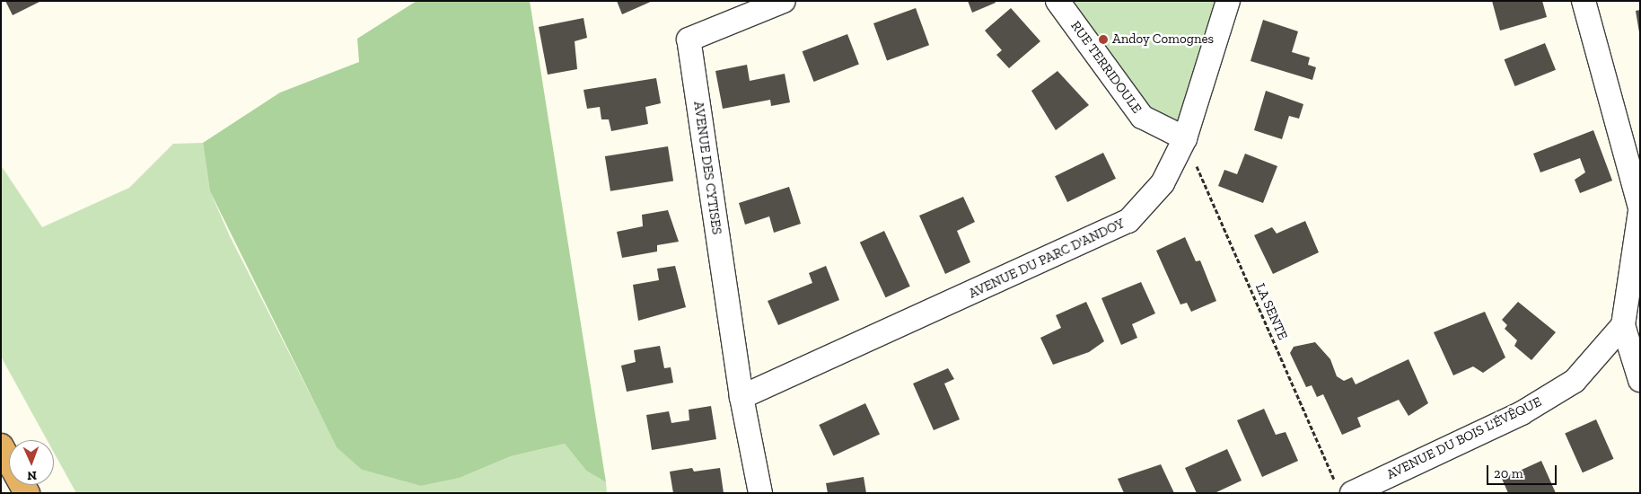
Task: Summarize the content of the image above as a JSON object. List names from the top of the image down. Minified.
{"streets":{"street":["RUE TERRIDOULE","AVENUE DES CYTISES","AVENUE DU PARC D'ANDOY","AVENUE DU BOIS L'ÉVÊQUE"],"path":["LA SENTE"]},"crossings":[["RUE TERRIDOULE","AVENUE DU PARC D'ANDOY"],["RUE TERRIDOULE","LA SENTE"],["AVENUE DES CYTISES","AVENUE DU PARC D'ANDOY"],["AVENUE DU PARC D'ANDOY","LA SENTE"],["LA SENTE","AVENUE DU BOIS L'ÉVÊQUE"]],"places":["Andoy Comognes"],"scale_bar":"20 m","north":"bottom"}
